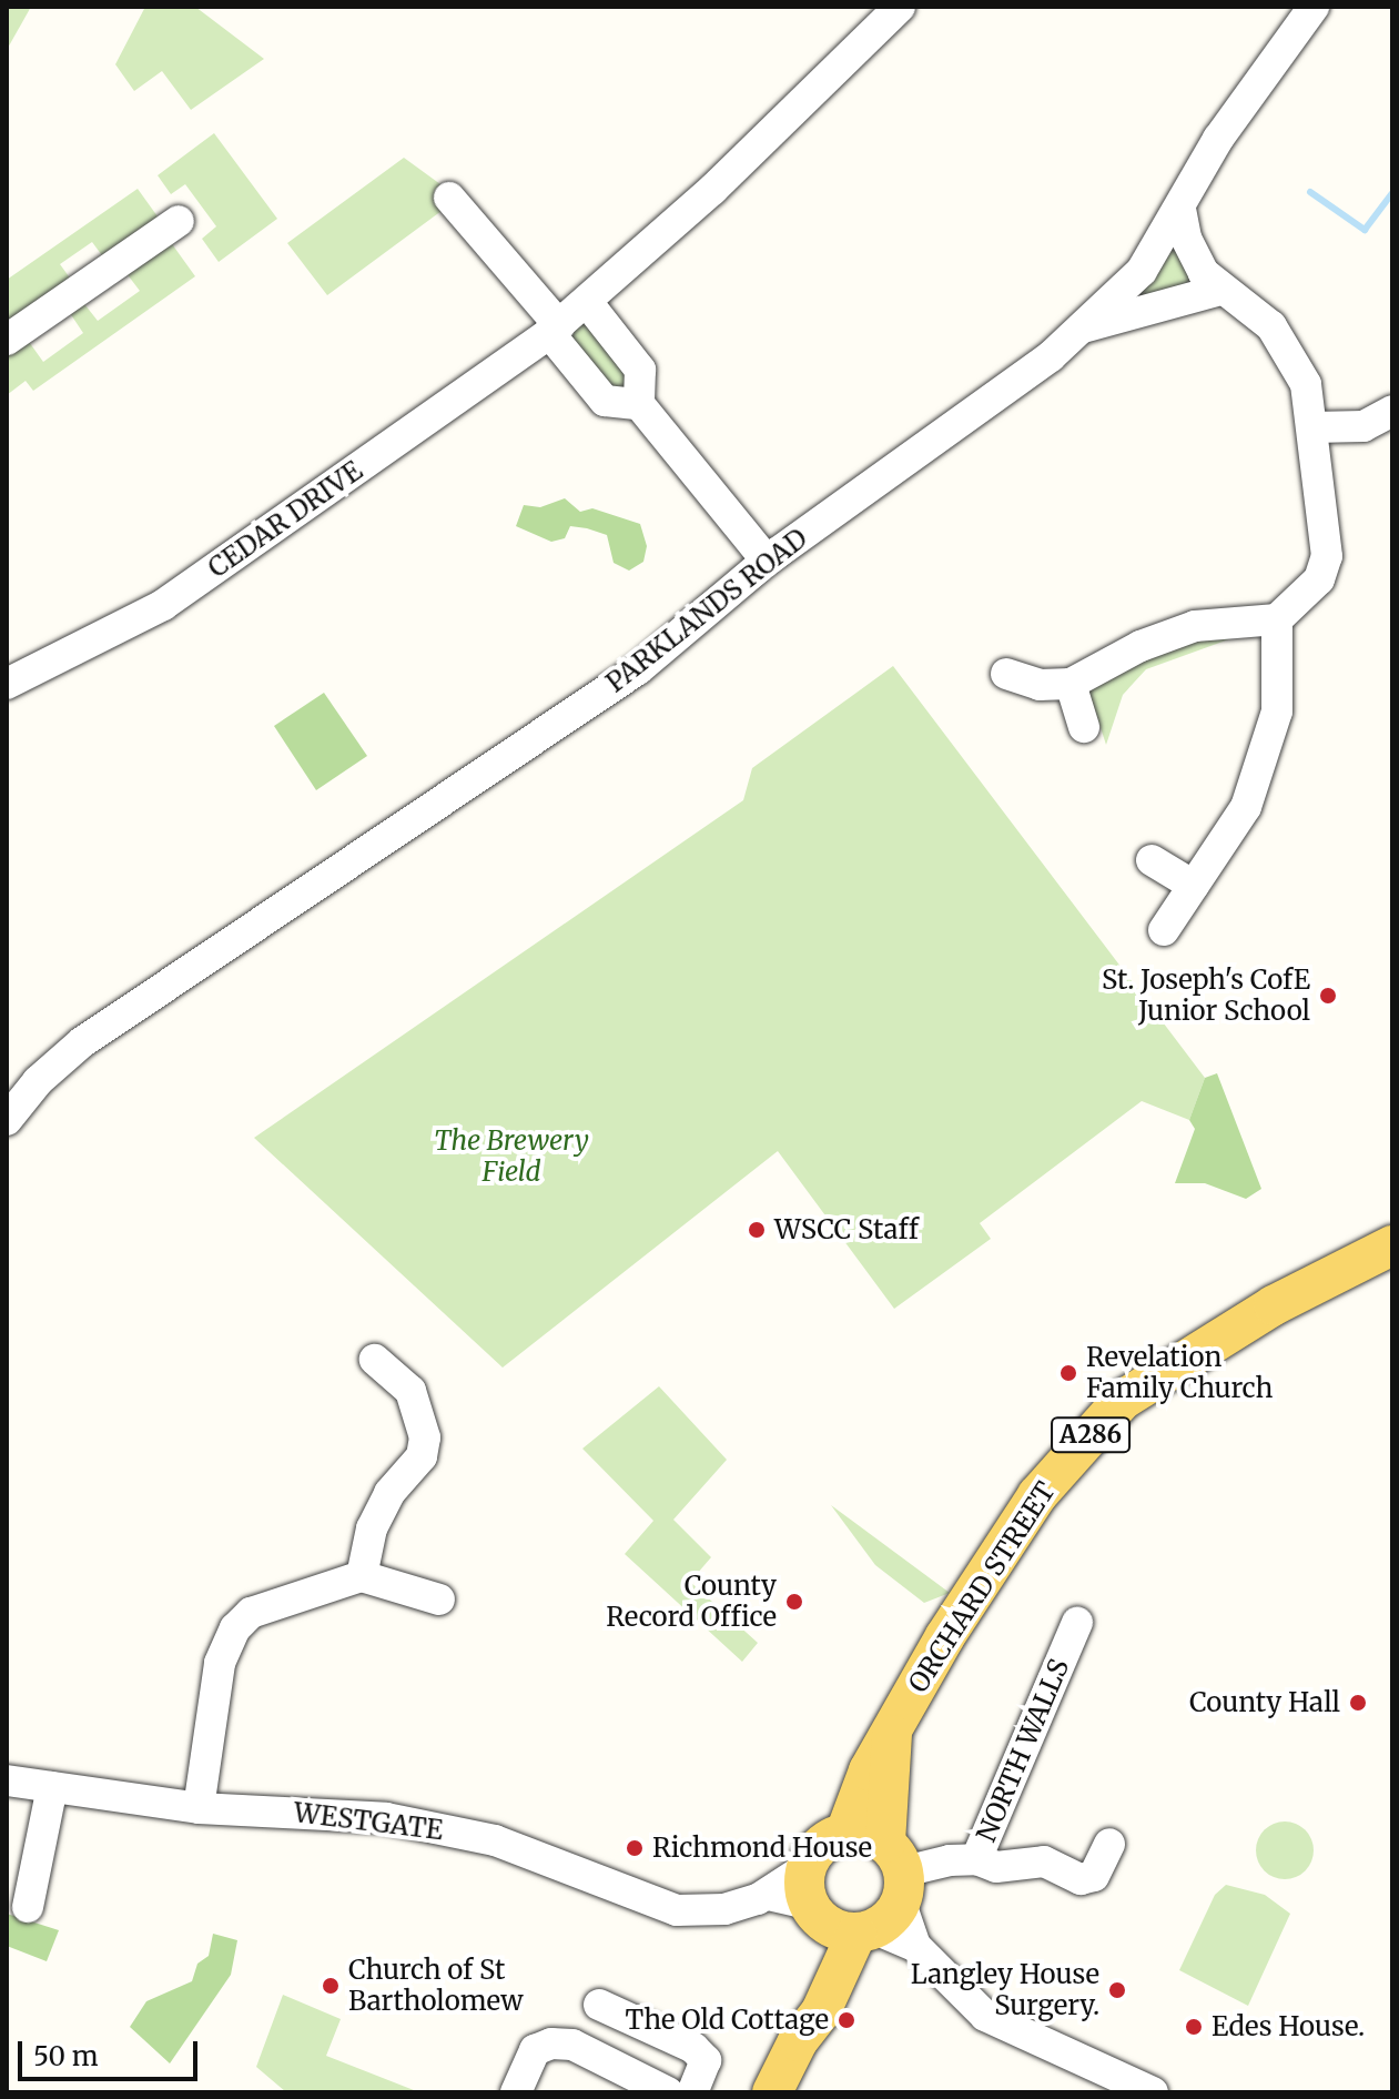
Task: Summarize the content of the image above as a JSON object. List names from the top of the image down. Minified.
{"streets":{"main road":["A286","ORCHARD STREET"],"street":["CEDAR DRIVE","PARKLANDS ROAD","NORTH WALLS","WESTGATE"]},"crossings":[["A286","ORCHARD STREET"],["A286","NORTH WALLS"],["A286","WESTGATE"],["ORCHARD STREET","NORTH WALLS"],["ORCHARD STREET","WESTGATE"],["NORTH WALLS","WESTGATE"]],"parks":["The Brewery Field"],"places":["St. Joseph's CofE Junior School","WSCC Staff","Revelation Family Church","County Record Office","County Hall","Richmond House","Church of St Bartholomew","Langley House Surgery.","The Old Cottage","Edes House."],"scale_bar":"50 m"}
